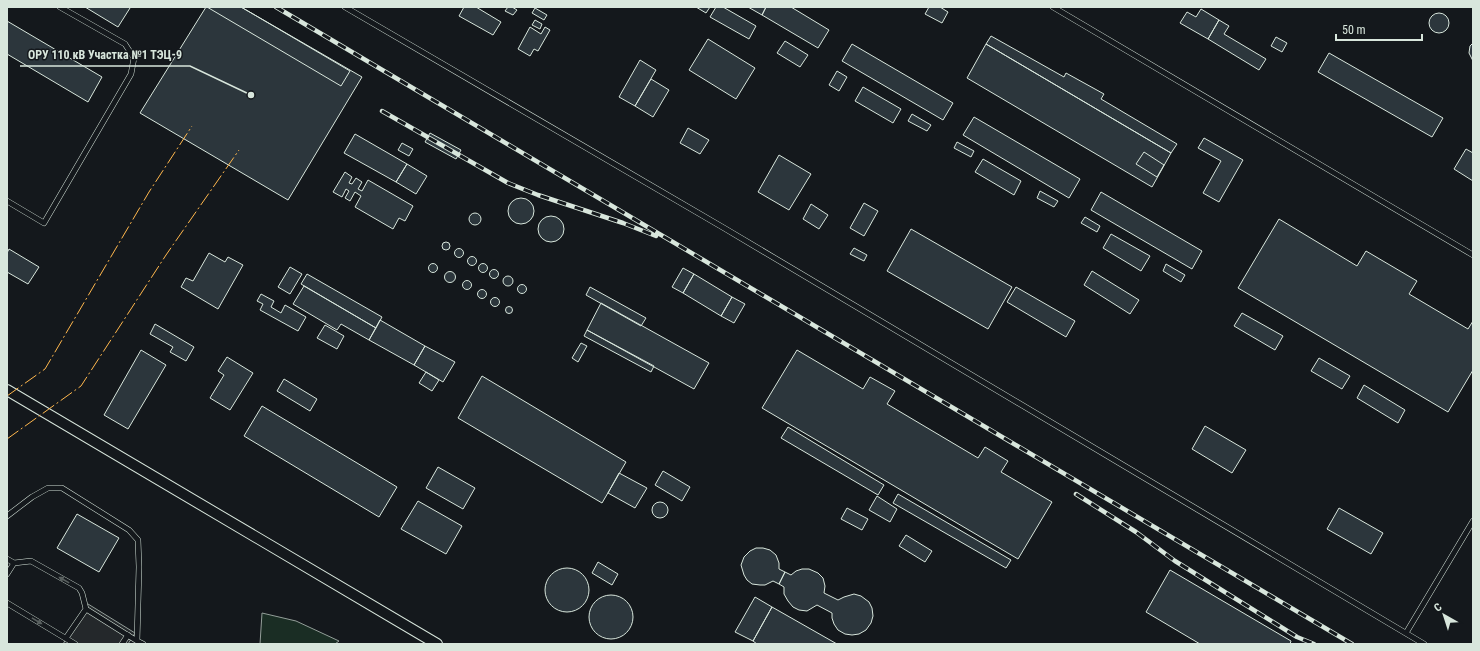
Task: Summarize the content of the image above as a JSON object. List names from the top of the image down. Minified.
{"places":["ОРУ 110 кВ Участка №1 ТЭЦ-9"],"scale_bar":"50 m","north":"top left"}
